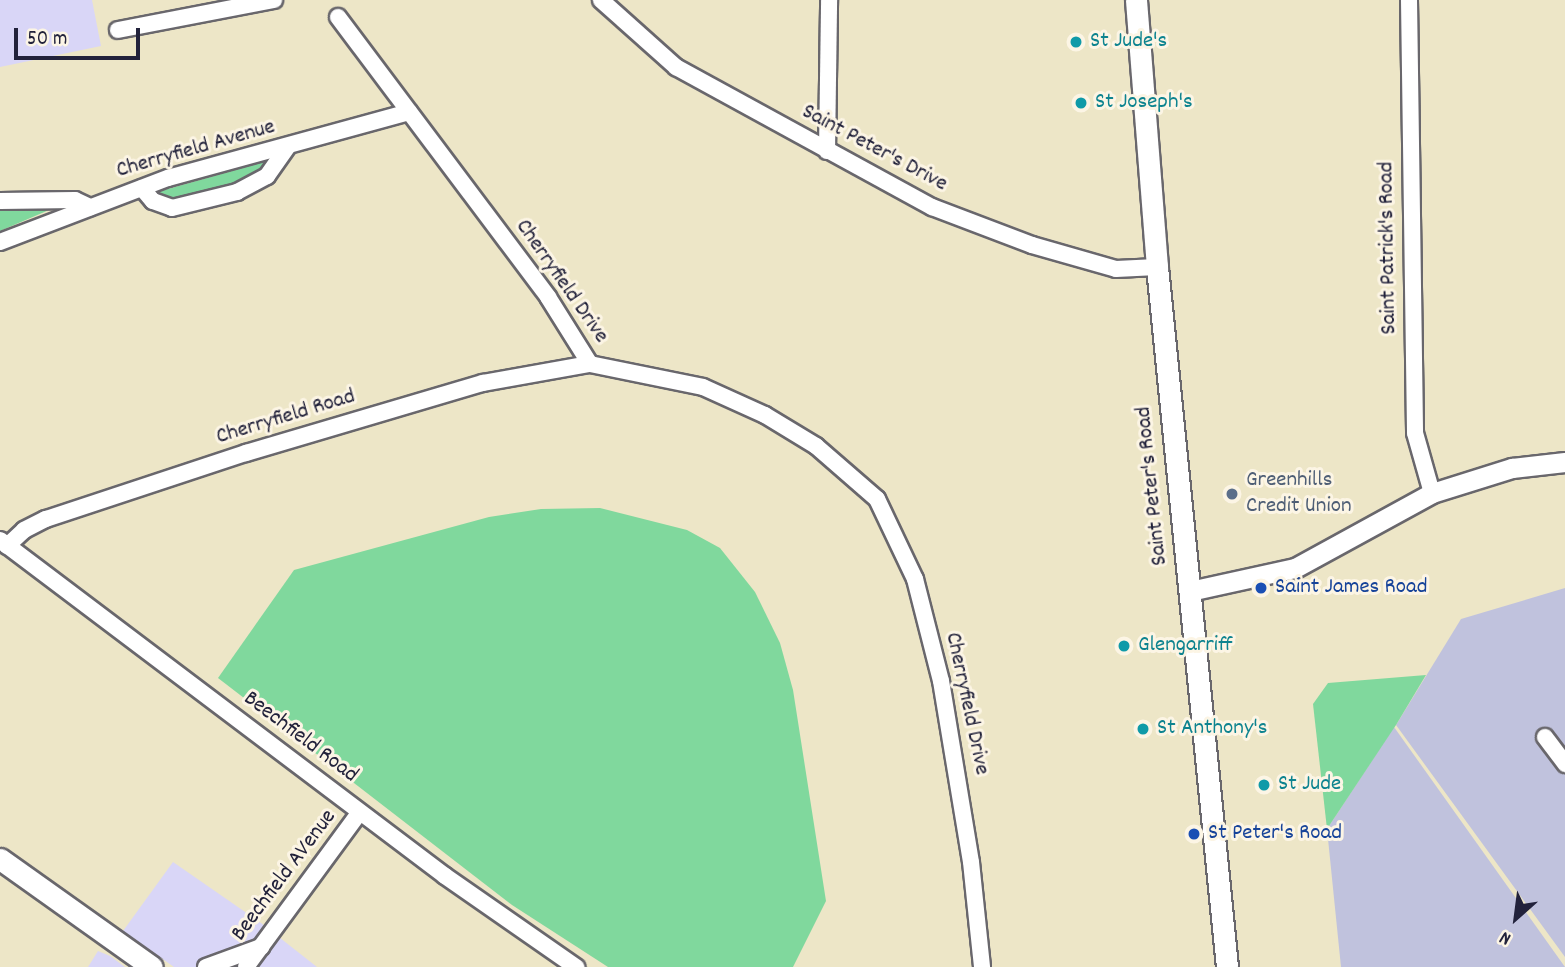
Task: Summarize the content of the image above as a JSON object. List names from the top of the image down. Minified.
{"streets":{"main road":["Saint Peter's Road"],"street":["Saint Peter's Drive","Cherryfield Avenue","Saint Patrick's Road","Cherryfield Drive","Cherryfield Road","Beechfield Road","Beechfield AVenue"]},"crossings":[["Saint Peter's Drive","Saint Peter's Road"],["Cherryfield Avenue","Cherryfield Drive"],["Cherryfield Drive","Cherryfield Road"],["Cherryfield Road","Beechfield Road"],["Beechfield Road","Beechfield AVenue"]],"places":["St Jude's","St Joseph's","Greenhills Credit Union","Saint James Road","Glengarriff","St Anthony's","St Jude","St Peter's Road"],"scale_bar":"50 m","north":"bottom left"}
